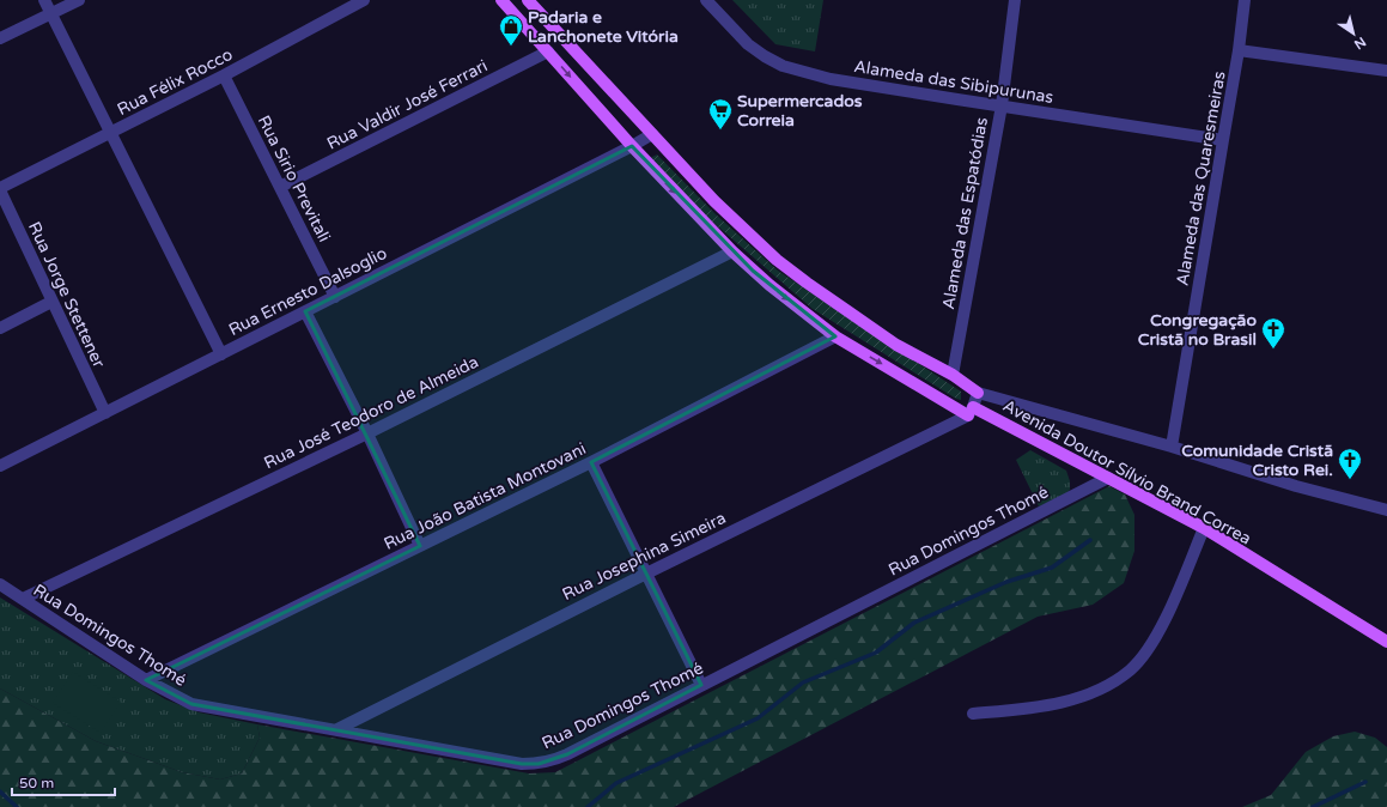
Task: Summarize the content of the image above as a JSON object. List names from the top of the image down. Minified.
{"streets":{"main road":["Avenida Doutor Sílvio Brand Correa"],"street":["Rua Félix Rocco","Alameda das Sibipurunas","Rua Valdir José Ferrari","Rua Sirio Previtali","Alameda das Quaresmeiras","Alameda das Espatódias","Rua Ernesto Dalsoglio","Rua Jorge Stettener","Rua José Teodoro de Almeida","Rua João Batista Montovani","Rua Domingos Thomé","Rua Josephina Simeira"]},"crossings":[["Rua Félix Rocco","Rua Sirio Previtali"],["Rua Félix Rocco","Rua Jorge Stettener"],["Alameda das Sibipurunas","Alameda das Quaresmeiras"],["Alameda das Sibipurunas","Alameda das Espatódias"],["Rua Valdir José Ferrari","Rua Sirio Previtali"],["Rua Valdir José Ferrari","Avenida Doutor Sílvio Brand Correa"],["Rua Sirio Previtali","Rua Ernesto Dalsoglio"],["Rua Ernesto Dalsoglio","Rua Jorge Stettener"],["Rua Ernesto Dalsoglio","Avenida Doutor Sílvio Brand Correa"],["Rua José Teodoro de Almeida","Avenida Doutor Sílvio Brand Correa"],["Rua José Teodoro de Almeida","Rua Domingos Thomé"],["Avenida Doutor Sílvio Brand Correa","Rua João Batista Montovani"],["Avenida Doutor Sílvio Brand Correa","Rua Domingos Thomé"],["Avenida Doutor Sílvio Brand Correa","Rua Josephina Simeira"],["Rua João Batista Montovani","Rua Domingos Thomé"],["Rua Domingos Thomé","Rua Josephina Simeira"]],"places":{"shop":["Padaria e Lanchonete Vitória"],"supermarket":["Supermercados Correia"],"church":["Congregação Cristã no Brasil","Comunidade Cristã Cristo Rei."]},"scale_bar":"50 m","north":"bottom right"}
